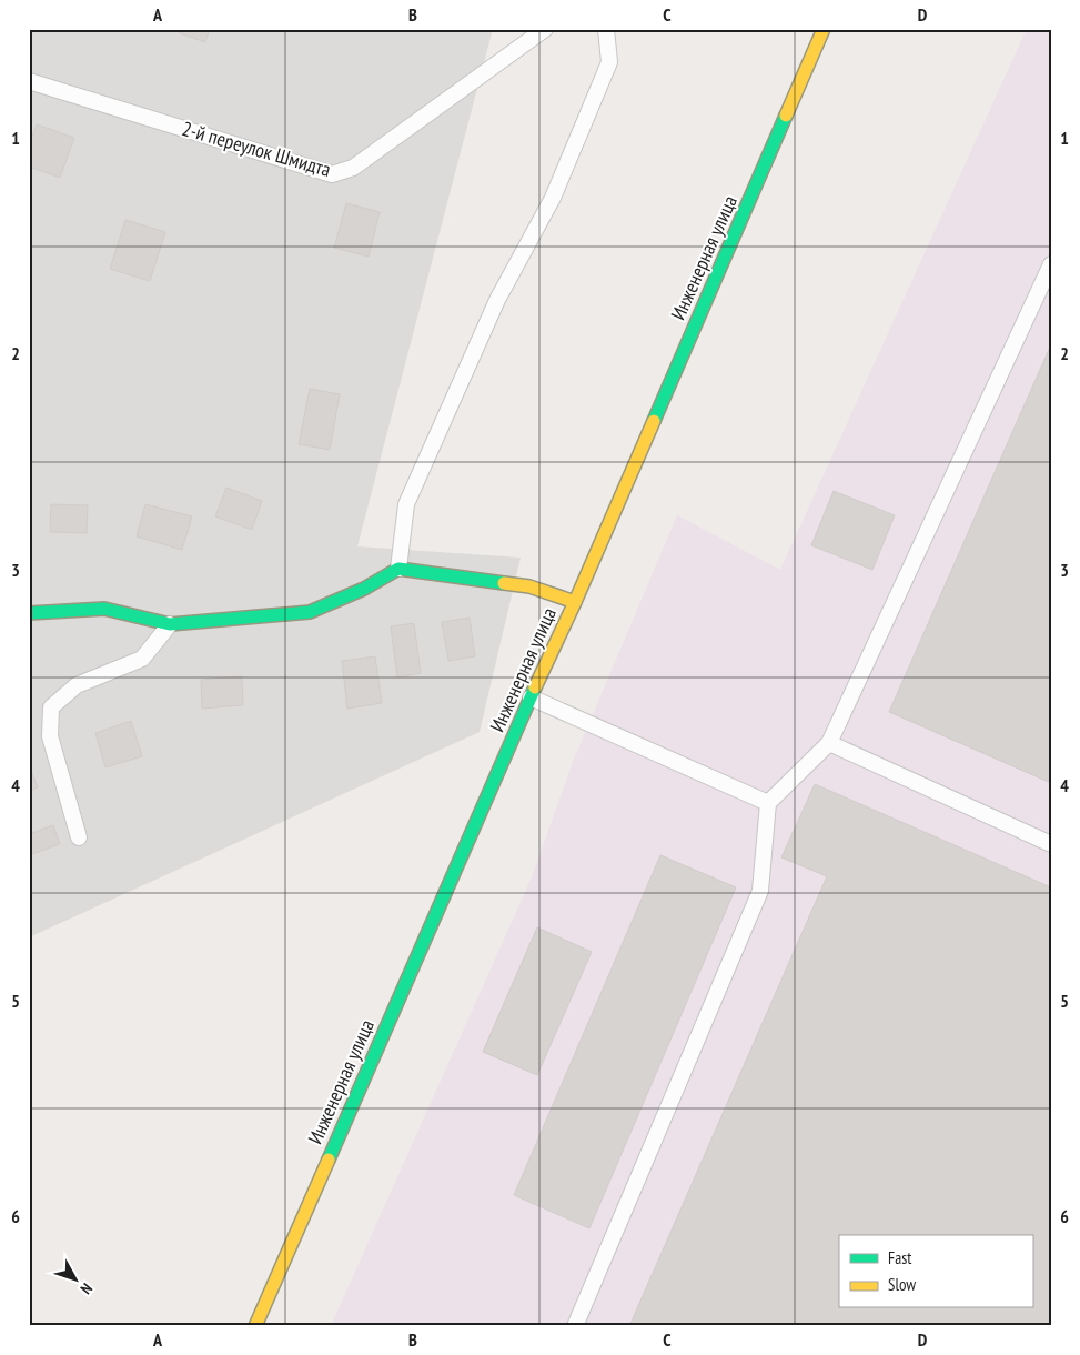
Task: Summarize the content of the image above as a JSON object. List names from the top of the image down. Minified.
{"streets":{"street":["Инженерная улица"],"lane":["2-й переулок Шмидта"]},"legend":["Fast","Slow"],"north":"bottom right","grid":{"columns":["A","B","C","D"],"rows":["1","2","3","4","5","6"]}}
